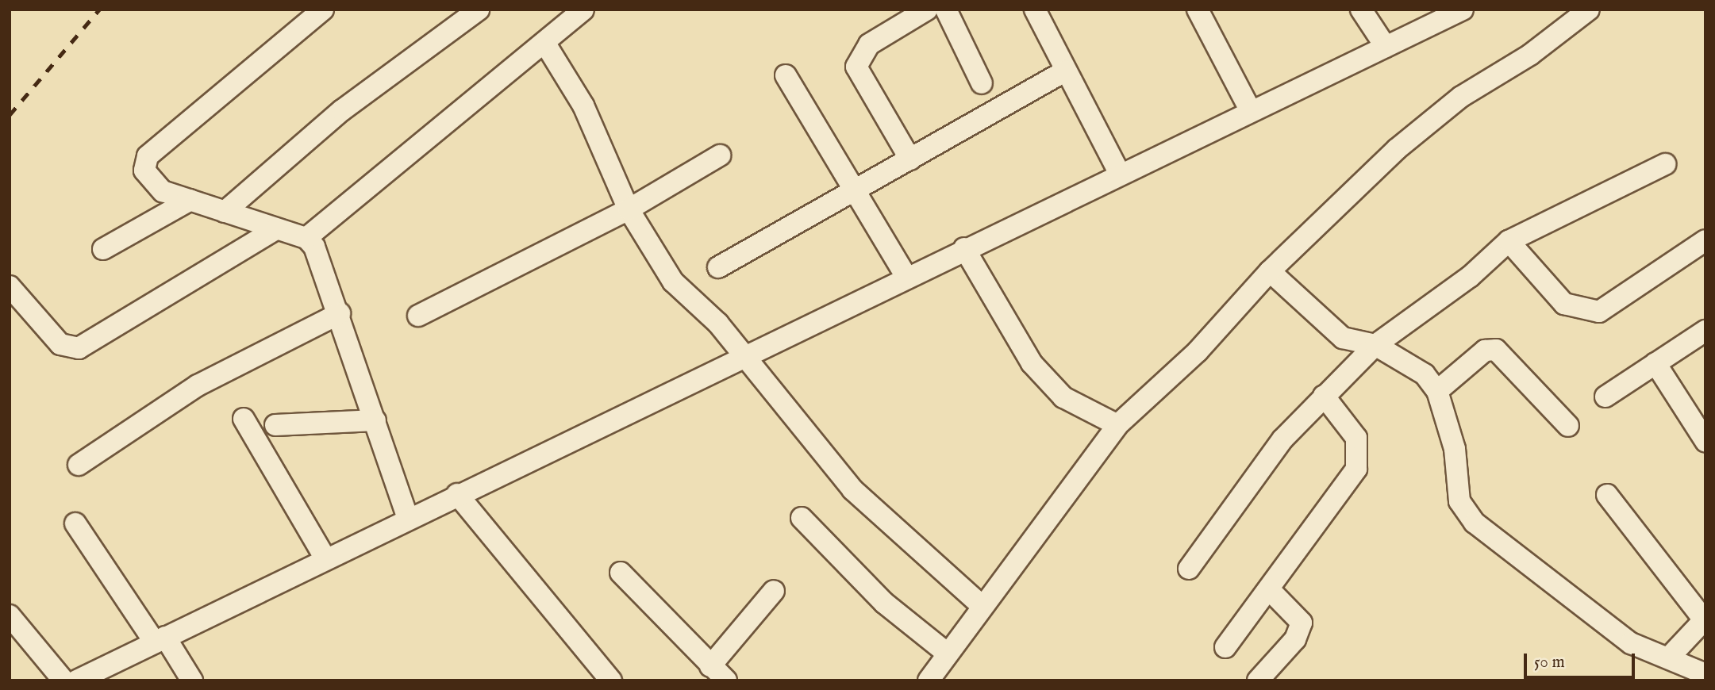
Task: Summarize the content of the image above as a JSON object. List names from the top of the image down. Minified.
{"scale_bar":"50 m"}
